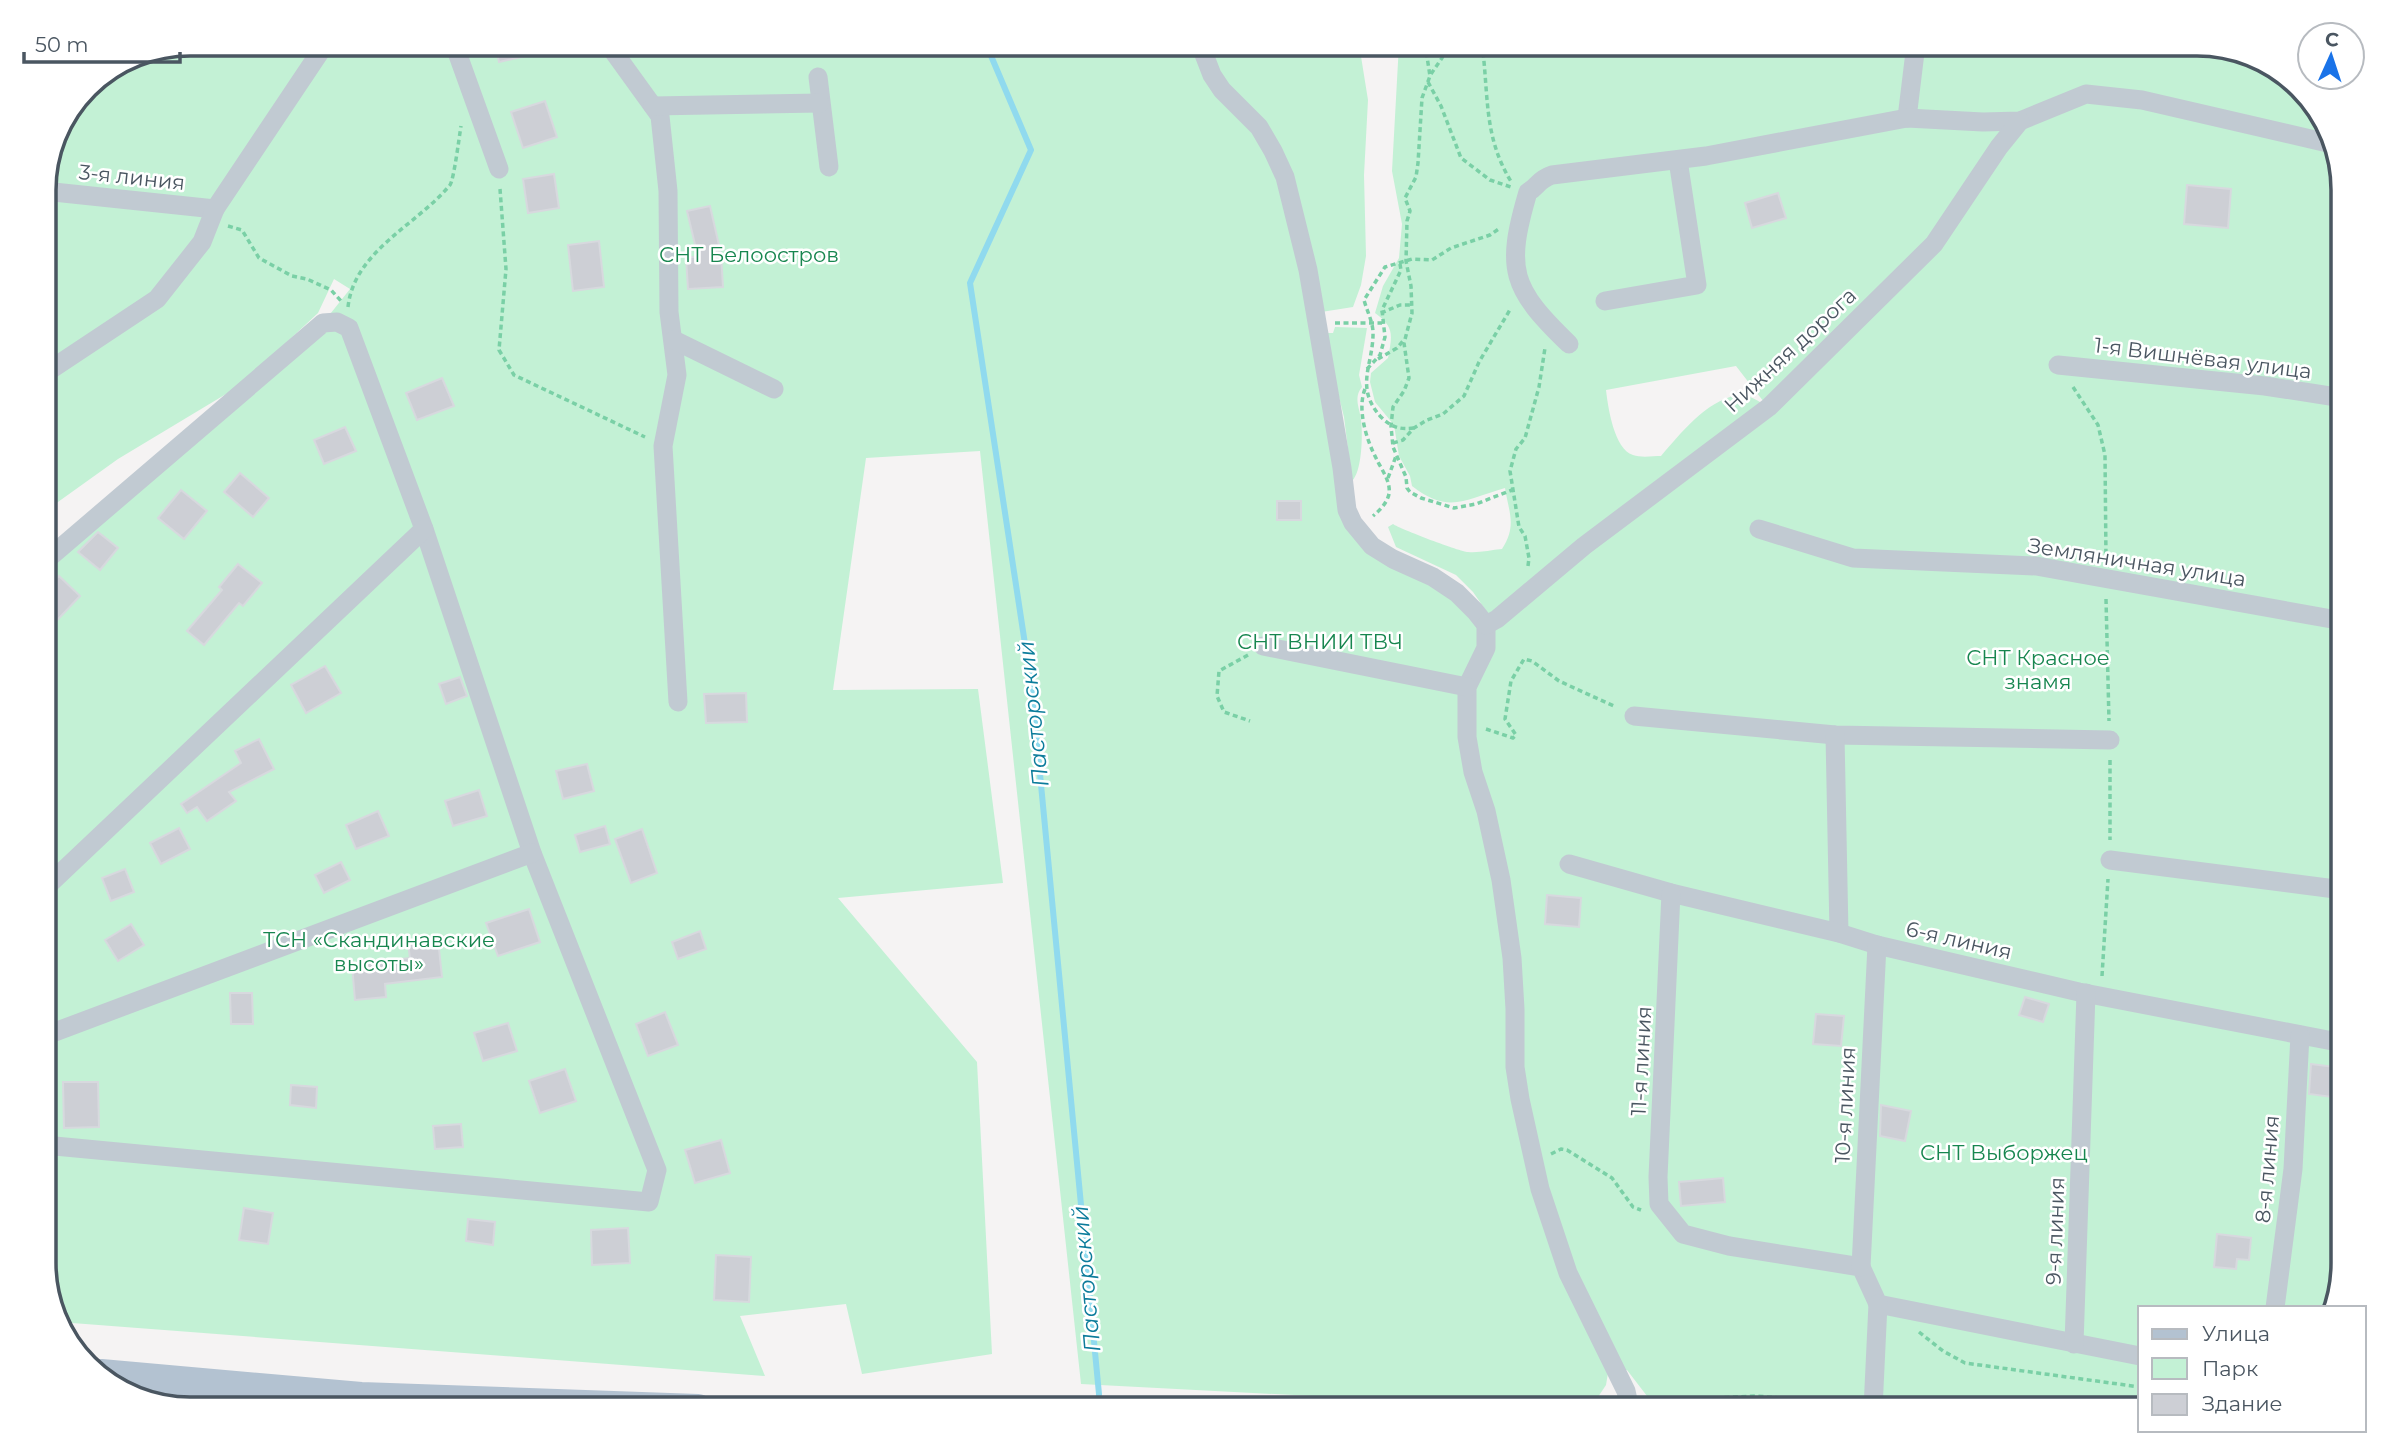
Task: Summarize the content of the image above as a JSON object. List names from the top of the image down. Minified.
{"streets":{"street":["3-я линия","Нижняя дорога","1-я Вишнёвая улица","Земляничная улица","6-я линия","11-я линия","10-я линия","8-я линия","9-я линия"]},"crossings":[["6-я линия","11-я линия"],["6-я линия","10-я линия"],["6-я линия","8-я линия"],["6-я линия","9-я линия"]],"water":["Пасторский"],"parks":["СНТ Белоостров","СНТ ВНИИ ТВЧ","СНТ Красное знамя","ТСН «Скандинавские высоты»","СНТ Выборжец"],"legend":["Улица","Парк","Здание"],"scale_bar":"50 m","north":"top"}
